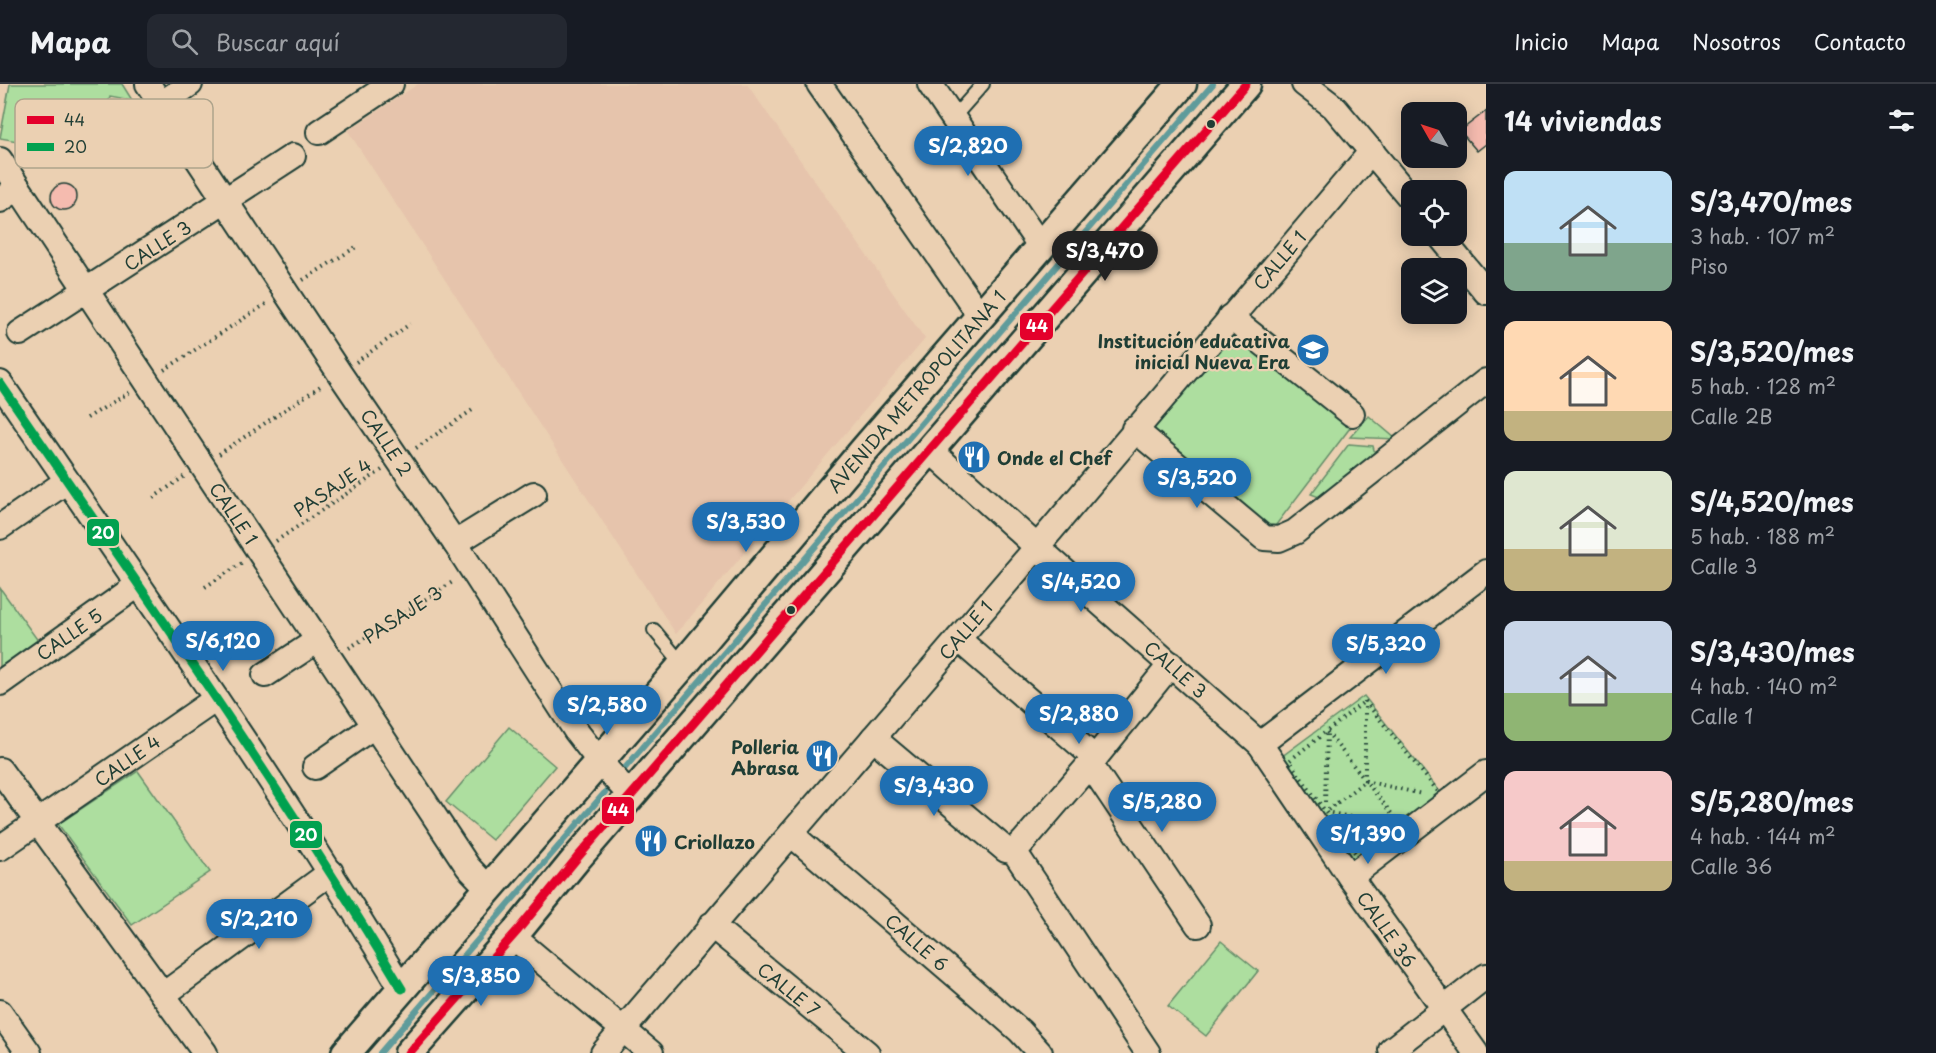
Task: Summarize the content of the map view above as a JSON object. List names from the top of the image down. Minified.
{"streets":{"street":["CALLE 3","CALLE 1","AVENIDA METROPOLITANA 1","CALLE 2","CALLE 5","CALLE 4","CALLE 36","CALLE 6","CALLE 7"],"path":["PASAJE 4","PASAJE 3"]},"crossings":[["CALLE 3","CALLE 1"],["CALLE 3","AVENIDA METROPOLITANA 1"],["CALLE 3","CALLE 2"],["CALLE 3","CALLE 36"],["CALLE 1","AVENIDA METROPOLITANA 1"],["CALLE 1","PASAJE 4"],["CALLE 1","PASAJE 3"],["CALLE 1","CALLE 6"],["CALLE 1","CALLE 7"],["AVENIDA METROPOLITANA 1","CALLE 2"],["CALLE 2","PASAJE 4"],["CALLE 2","PASAJE 3"]],"places":{"school or university":["Institución educativa inicial Nueva Era"],"restaurant":["Onde el Chef","Polleria Abrasa","Criollazo"]},"lines":["transit line 44","transit line 20"],"legend":["44","20"],"north":"top left","page":{"header":"Mapa","search":"Buscar aquí","nav":["Inicio","Mapa","Nosotros","Contacto"],"heading":"14 viviendas","price":["S/2,820","S/3,470","S/3,520","S/3,530","S/4,520","S/6,120","S/5,320","S/2,580","S/2,880","S/3,430","S/5,280","S/1,390","S/2,210","S/3,850"],"list":[{"name":"S/3,470/mes","note":"3 hab. · 107 m² · Piso"},{"name":"S/3,520/mes","note":"5 hab. · 128 m² · Calle 2B"},{"name":"S/4,520/mes","note":"5 hab. · 188 m² · Calle 3"},{"name":"S/3,430/mes","note":"4 hab. · 140 m² · Calle 1"},{"name":"S/5,280/mes","note":"4 hab. · 144 m² · Calle 36"}]}}
